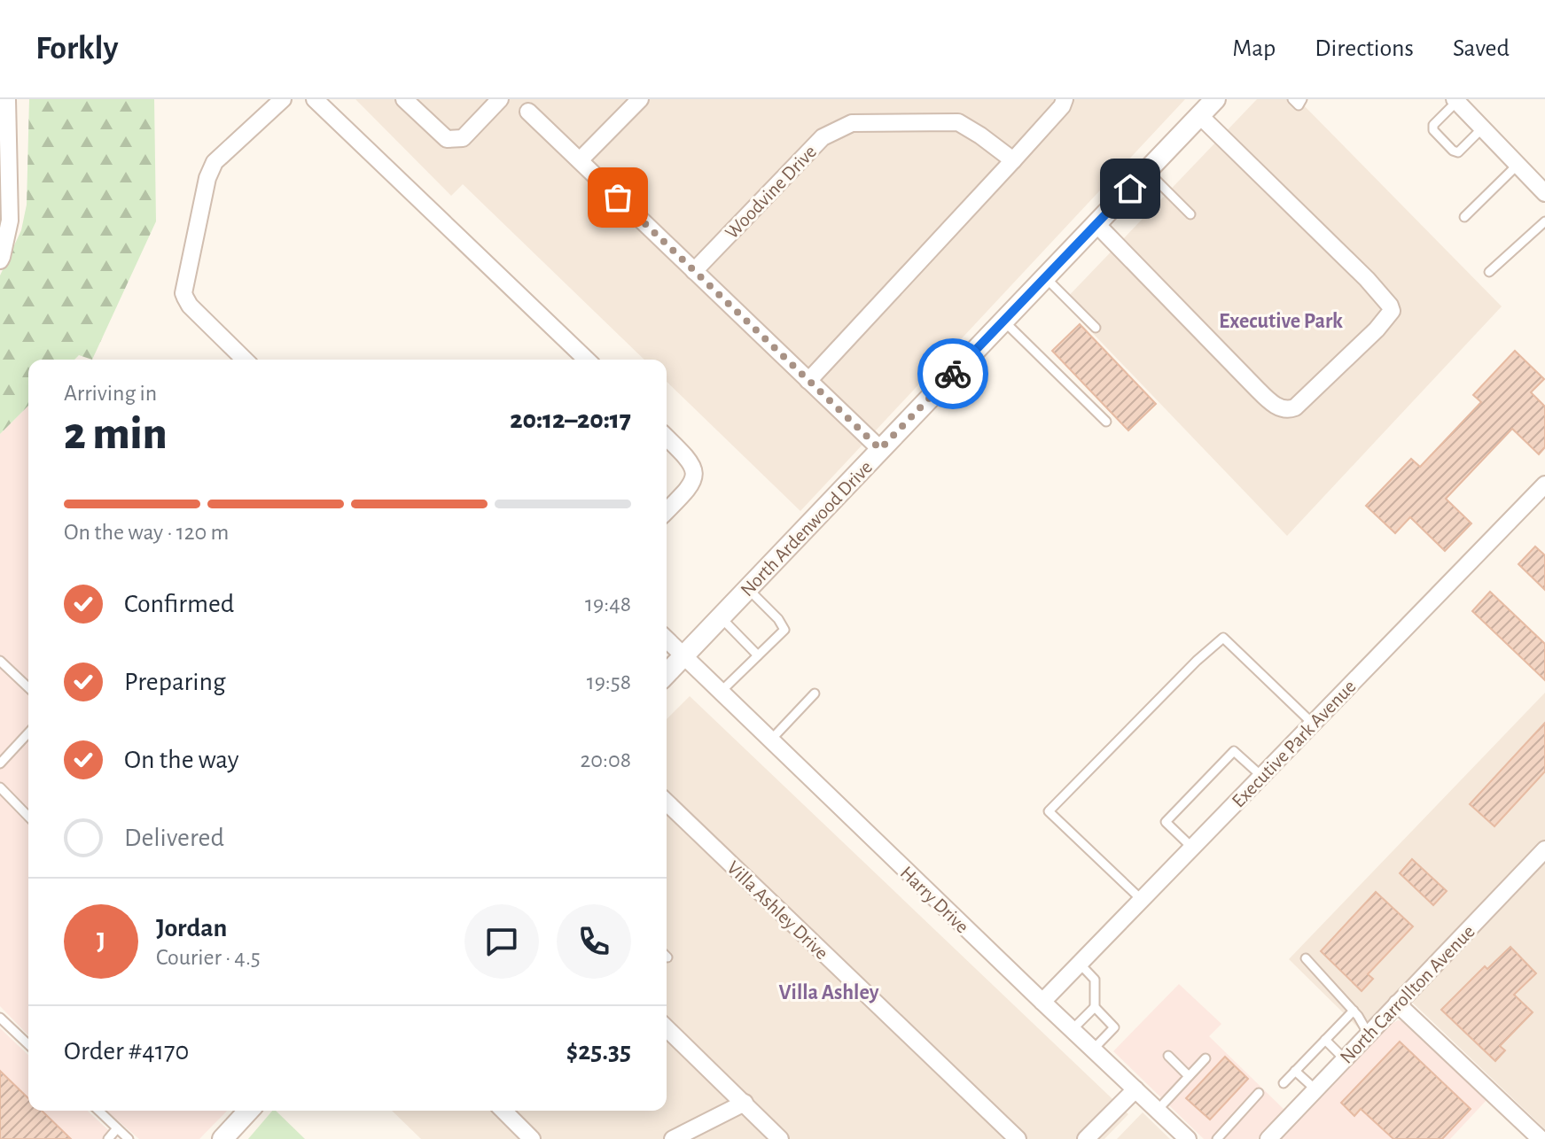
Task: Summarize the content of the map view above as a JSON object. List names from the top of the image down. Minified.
{"streets":{"street":["Woodvine Drive","North Ardenwood Drive","Executive Park Avenue","Harry Drive","Villa Ashley Drive","North Carrollton Avenue"]},"crossings":[["North Ardenwood Drive","Harry Drive"],["Executive Park Avenue","Harry Drive"]],"districts":["Executive Park","Villa Ashley"],"page":{"header":"Forkly","nav":["Map","Directions","Saved"],"heading":["2 min","Arriving in","20:12–20:17"],"panel":["Jordan","Courier · 4.5","Order #4170","$25.35"],"bar":"On the way · 120 m","list":[["Confirmed","19:48"],["Preparing","19:58"],["On the way","20:08"],"Delivered"],"round":"J"}}
